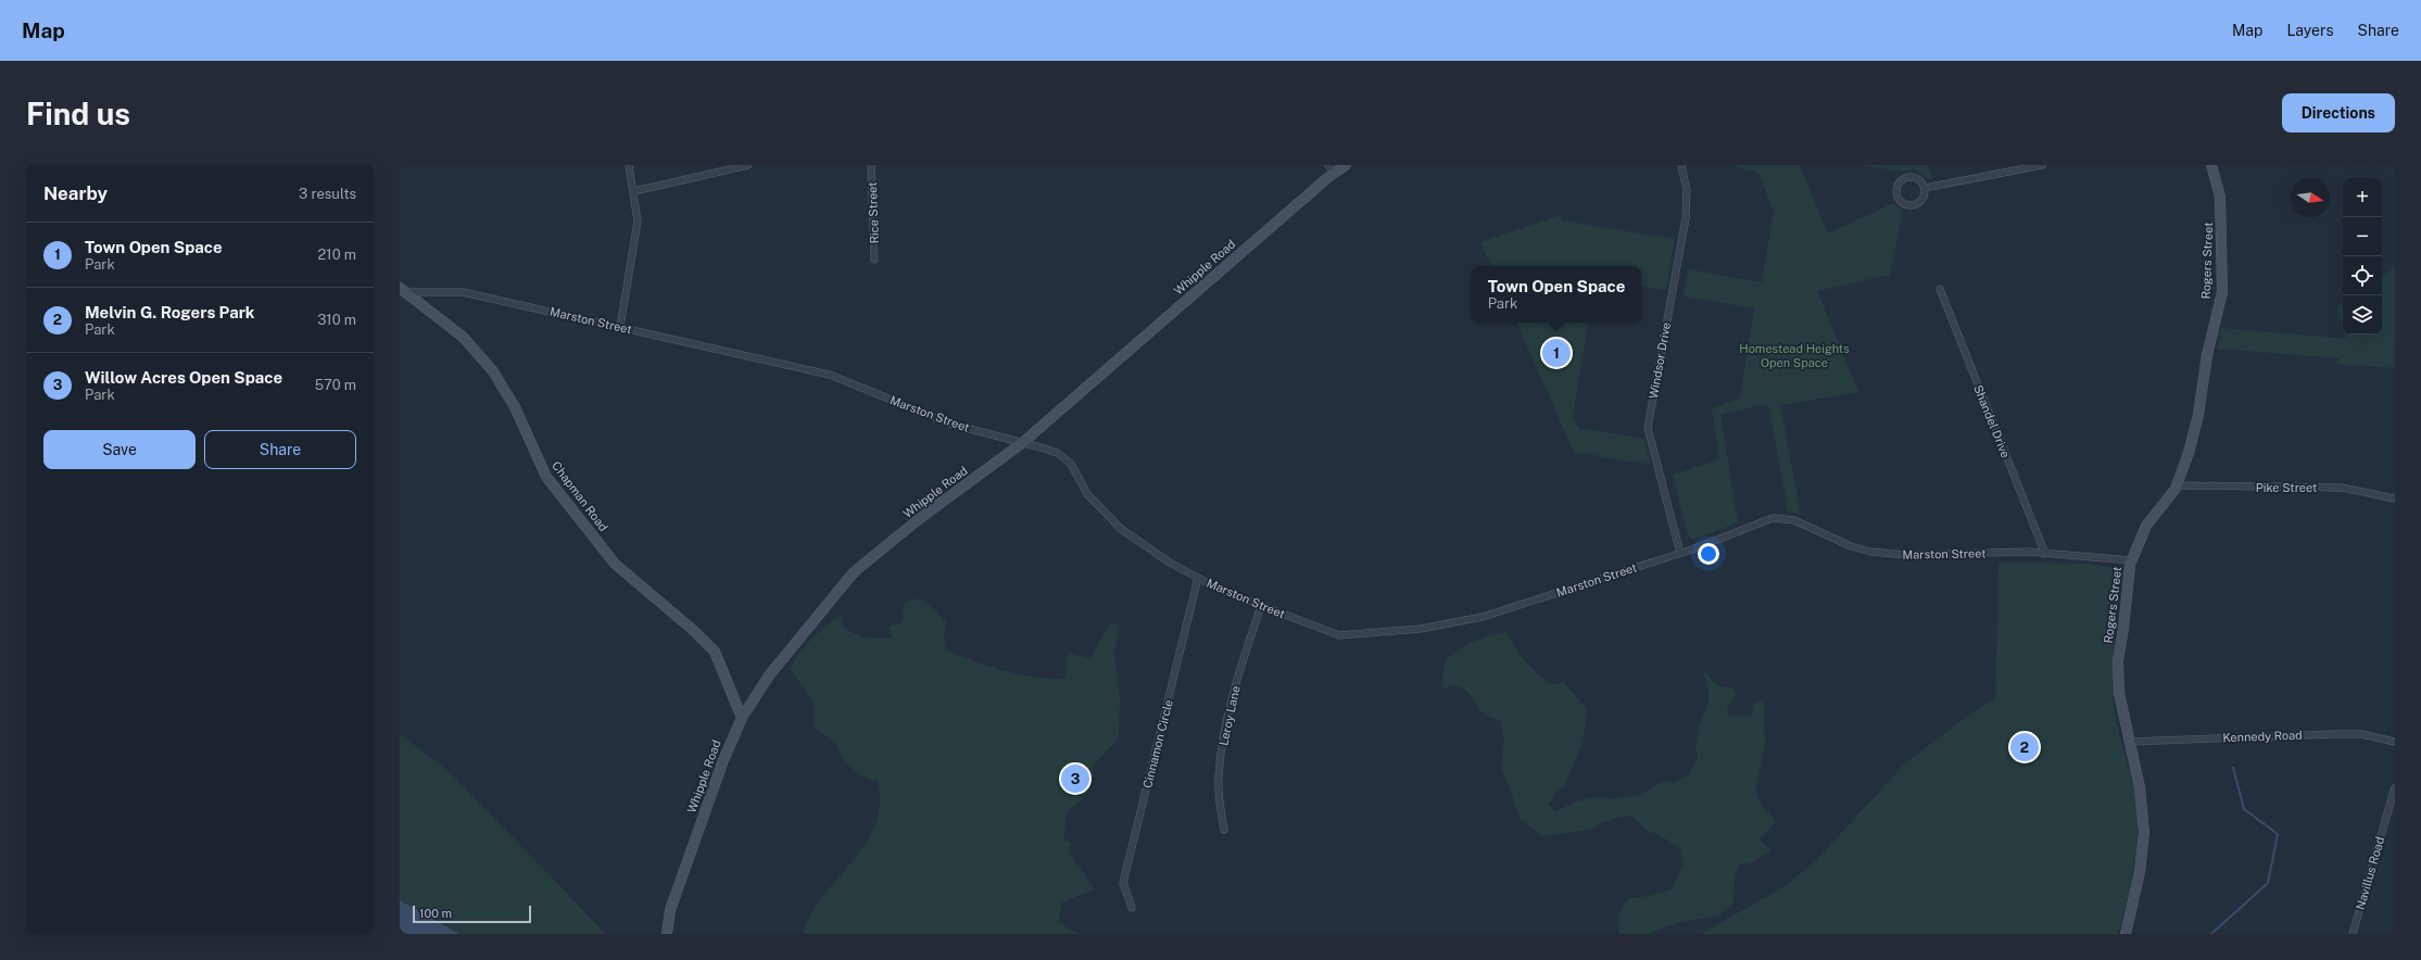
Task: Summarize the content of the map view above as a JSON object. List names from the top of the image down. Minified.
{"streets":{"street":["Rice Street","Rogers Street","Whipple Road","Marston Street","Windsor Drive","Shandel Drive","Pike Street","Chapman Road","Leroy Lane","Kennedy Road","Cinnamon Circle","Navillus Road"]},"crossings":[["Rogers Street","Marston Street"],["Rogers Street","Pike Street"],["Rogers Street","Kennedy Road"],["Whipple Road","Marston Street"],["Whipple Road","Chapman Road"],["Marston Street","Windsor Drive"],["Marston Street","Shandel Drive"],["Marston Street","Chapman Road"],["Marston Street","Leroy Lane"],["Marston Street","Cinnamon Circle"]],"parks":["Homestead Heights Open Space"],"scale_bar":"100 m","north":"right","page":{"header":"Map","nav":["Map","Layers","Share"],"buttons":["Directions",["Save","Share"]],"title":"Find us","heading":["Nearby","3 results"],"map_buttons":["+","−"],"list":[{"mark":"1","name":"Town Open Space","note":"Park","value":"210 m"},{"mark":"2","name":"Melvin G. Rogers Park","note":"Park","value":"310 m"},{"mark":"3","name":"Willow Acres Open Space","note":"Park","value":"570 m"}],"popup":["Town Open Space","Park"],"pins":["1","2","3"],"scale":"100 m"}}
